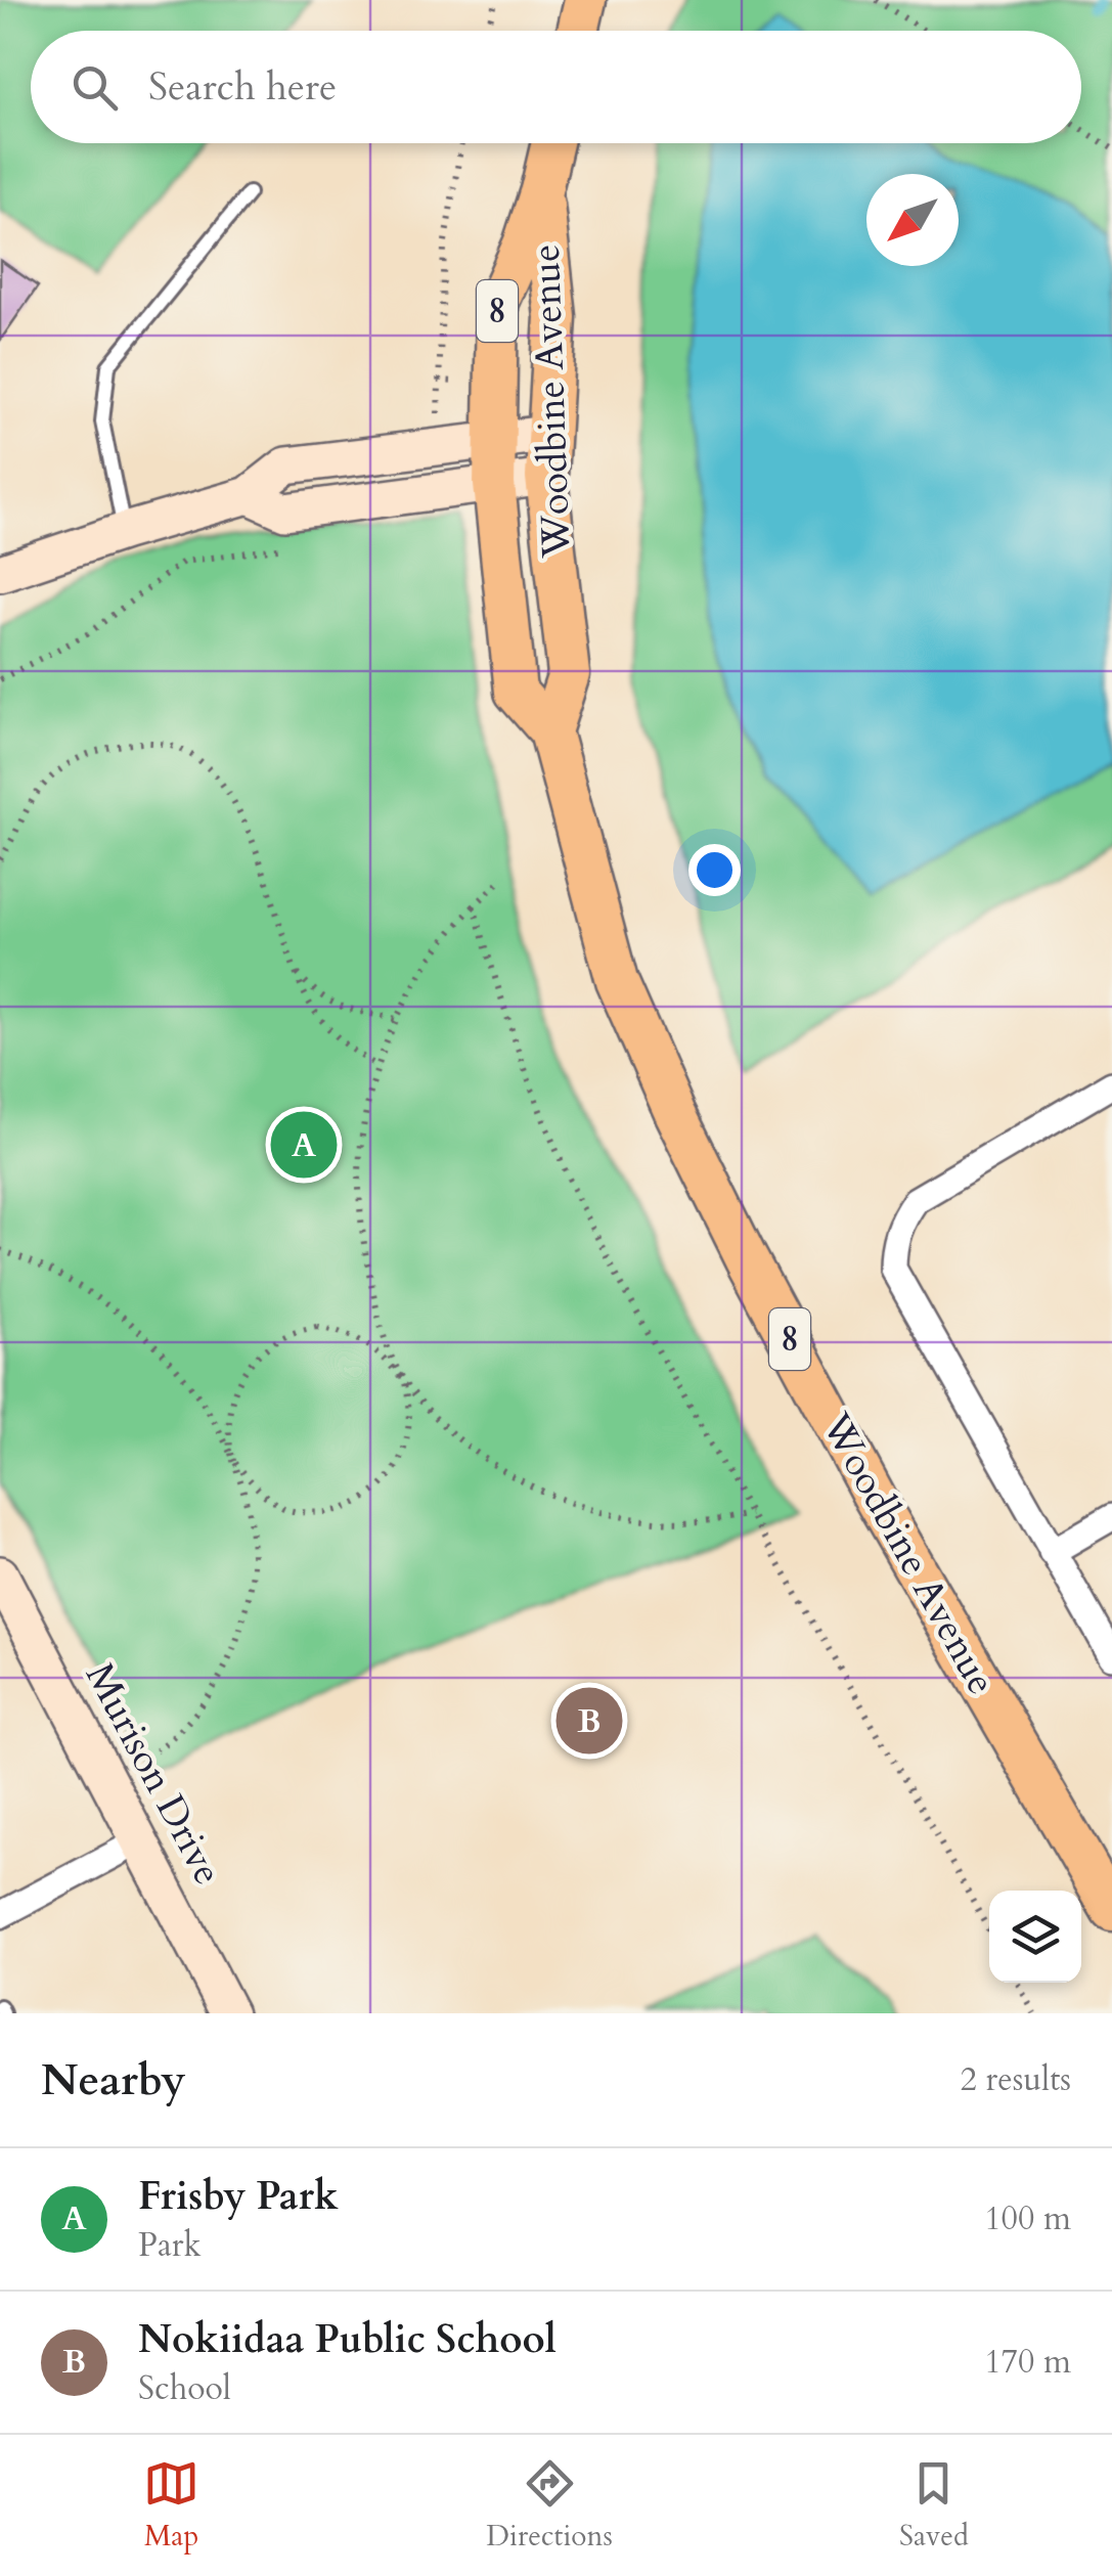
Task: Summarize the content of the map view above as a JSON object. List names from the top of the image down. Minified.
{"streets":{"main road":["8","Woodbine Avenue"],"street":["Murison Drive"]},"north":"bottom left","page":{"search":"Search here","pins":["A","B"],"heading":["Nearby","2 results"],"list":[{"mark":"A","name":"Frisby Park","note":"Park","value":"100 m"},{"mark":"B","name":"Nokiidaa Public School","note":"School","value":"170 m"}],"nav":["Map","Directions","Saved"]}}
